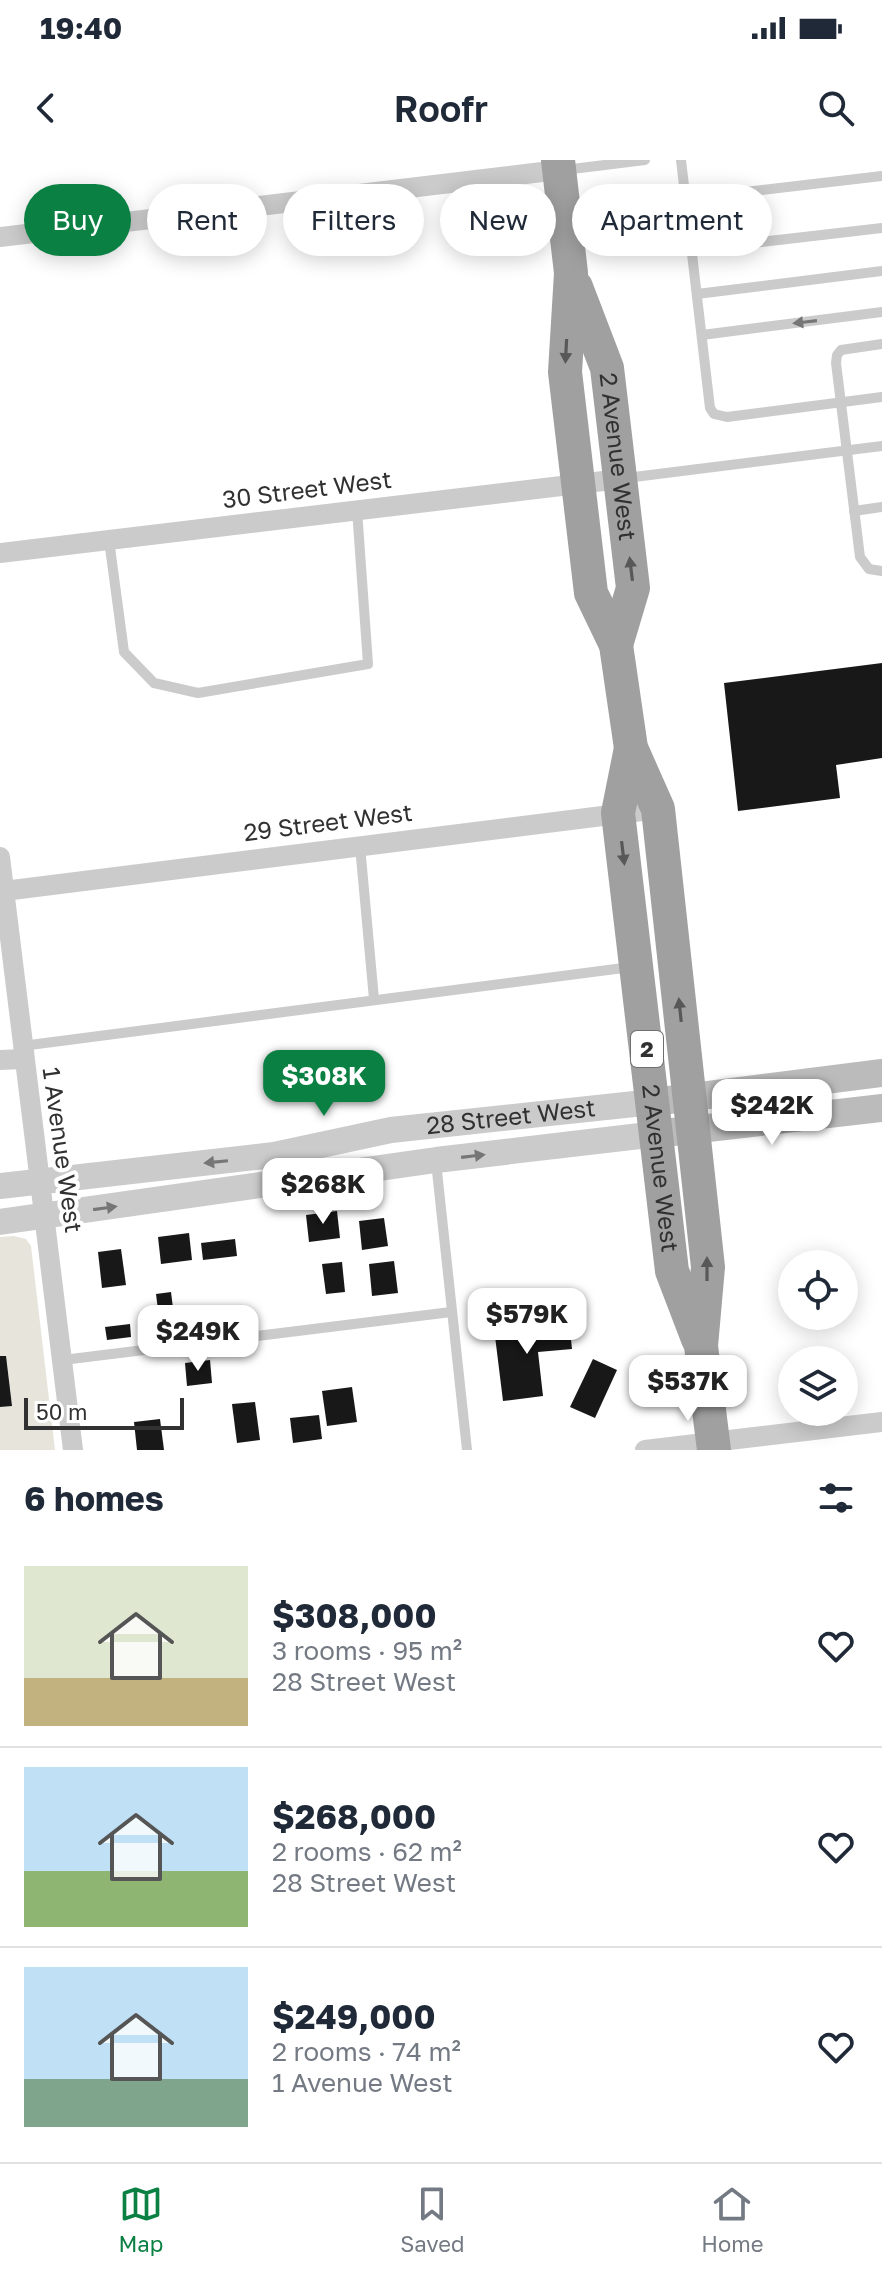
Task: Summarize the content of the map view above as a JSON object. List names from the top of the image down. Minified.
{"streets":{"highway":["2 Avenue West","2"],"main road":["28 Street West"],"street":["30 Street West","29 Street West","1 Avenue West"]},"crossings":[["2 Avenue West","30 Street West"],["2 Avenue West","29 Street West"],["2 Avenue West","28 Street West"],["29 Street West","1 Avenue West"],["28 Street West","1 Avenue West"]],"scale_bar":"50 m","page":{"status":"19:40","header":"Roofr","chip":["Buy","Rent","Filters","New","Apartment"],"price":["$308K","$242K","$268K","$579K","$249K","$537K"],"scale":"50 m","heading":"6 homes","list":[{"name":"$308,000","note":"3 rooms · 95 m² · 28 Street West"},{"name":"$268,000","note":"2 rooms · 62 m² · 28 Street West"},{"name":"$249,000","note":"2 rooms · 74 m² · 1 Avenue West"}],"tabs":["Map","Saved","Home"]}}
